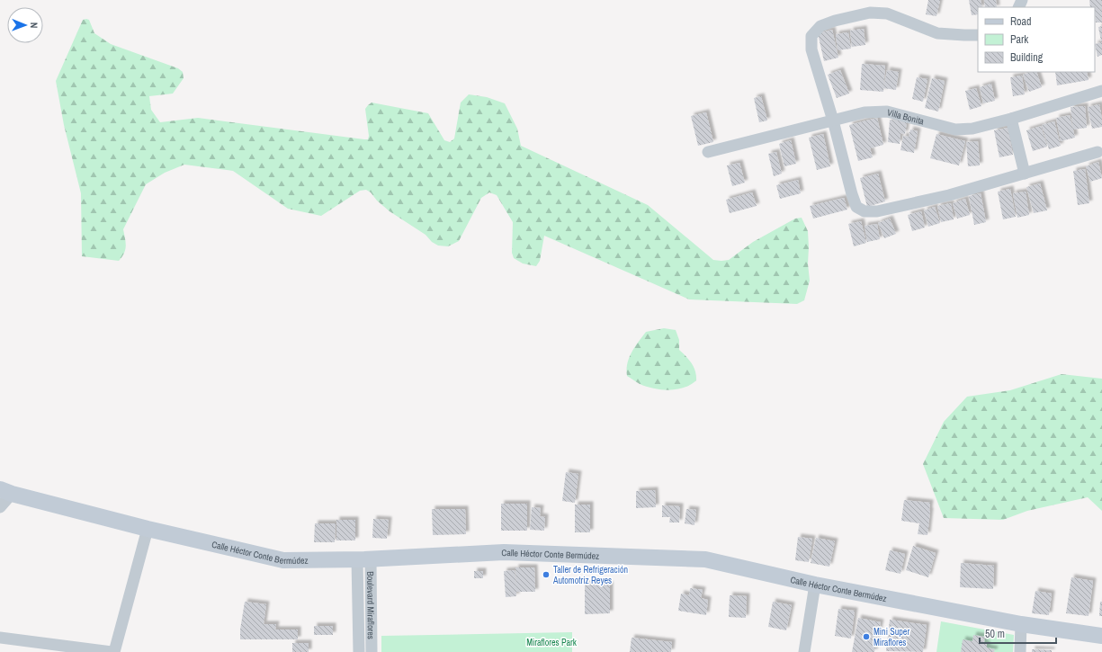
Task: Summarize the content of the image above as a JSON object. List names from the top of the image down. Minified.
{"streets":{"street":["Villa Bonita","Calle Héctor Conte Bermúdez","Boulevard Miraflores"]},"crossings":[["Calle Héctor Conte Bermúdez","Boulevard Miraflores"]],"parks":["Miraflores Park"],"places":["Taller de Refrigeración Automotriz Reyes","Mini Super Miraflores"],"legend":["Road","Park","Building"],"scale_bar":"50 m","north":"right"}
